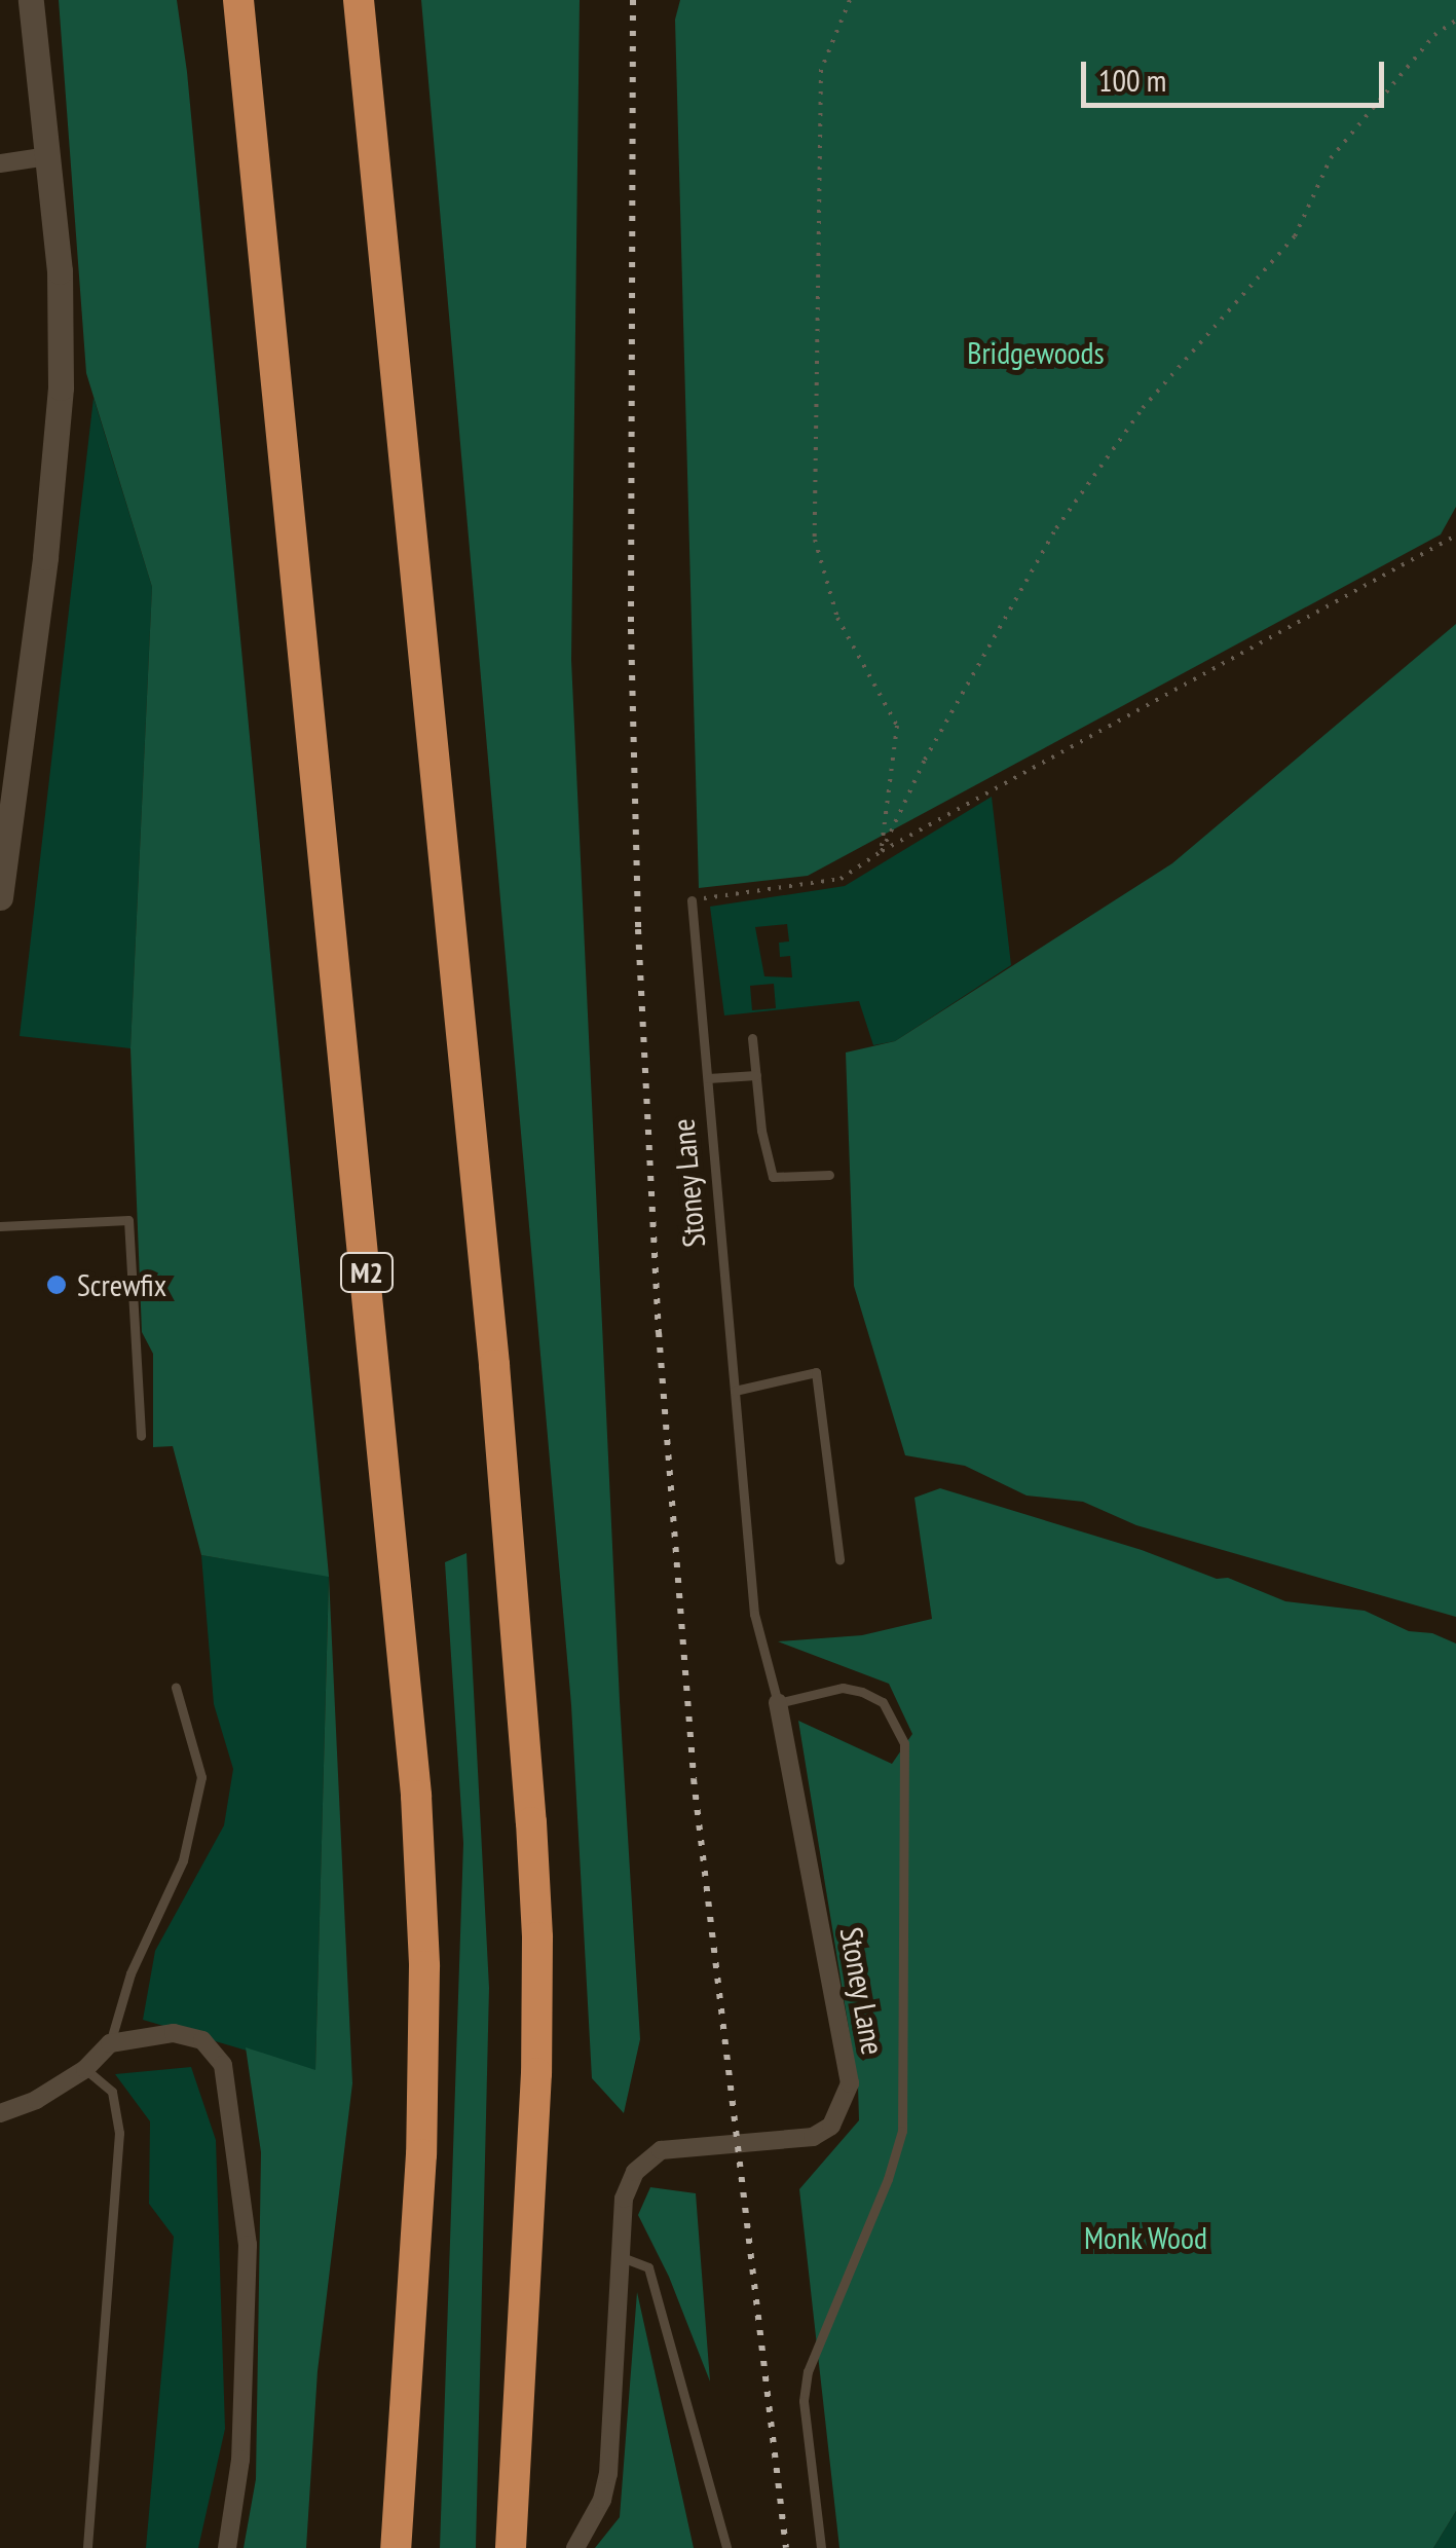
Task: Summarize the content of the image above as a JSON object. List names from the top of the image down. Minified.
{"streets":{"highway":["M2"],"street":["Stoney Lane"]},"parks":["Bridgewoods","Monk Wood"],"places":["Screwfix"],"scale_bar":"100 m"}
